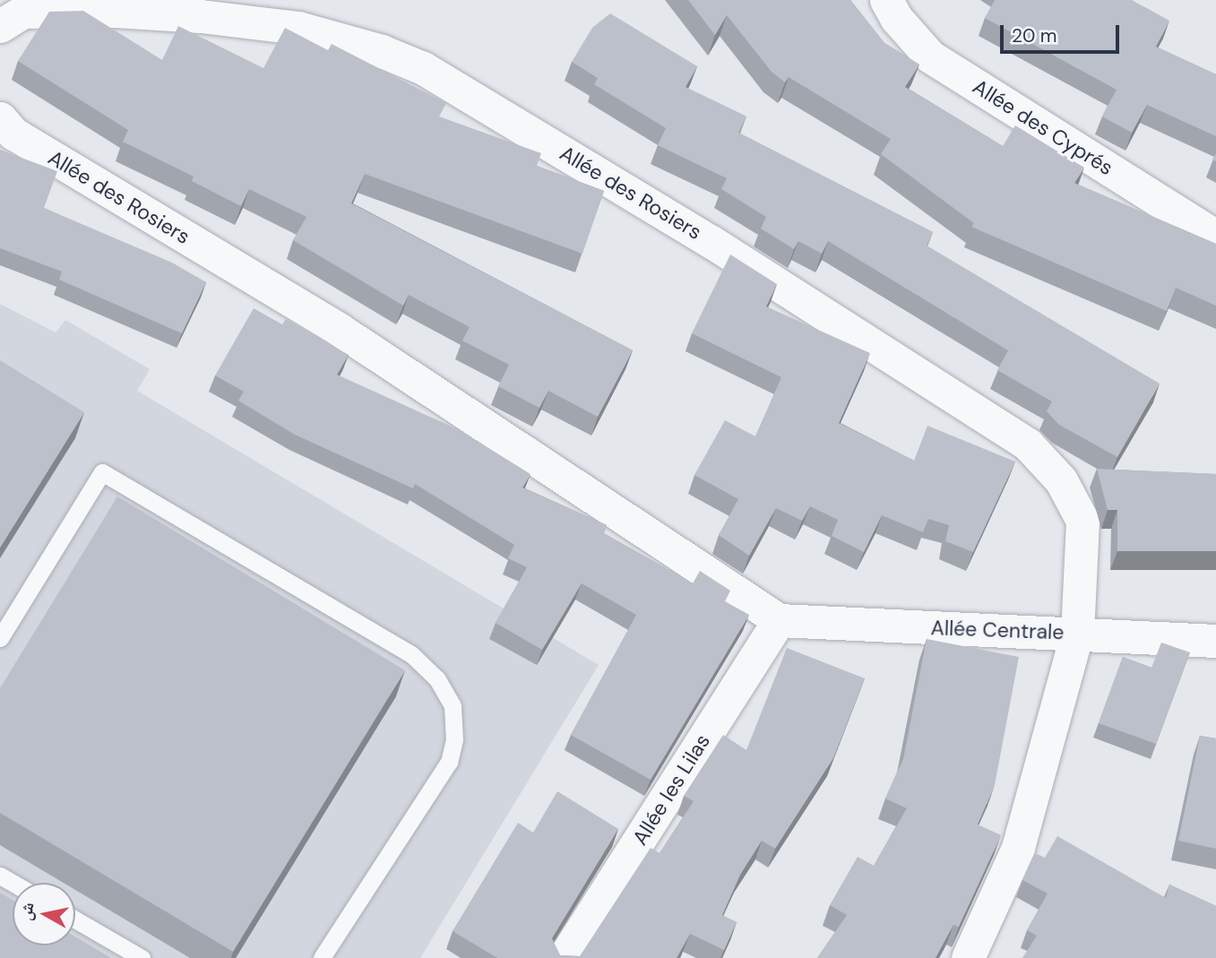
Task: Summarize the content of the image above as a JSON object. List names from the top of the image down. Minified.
{"streets":{"street":["Allée des Cyprés","Allée des Rosiers","Allée Centrale","Allée les Lilas"]},"crossings":[["Allée des Rosiers","Allée Centrale"],["Allée des Rosiers","Allée les Lilas"],["Allée Centrale","Allée les Lilas"]],"scale_bar":"20 m","north":"left"}
